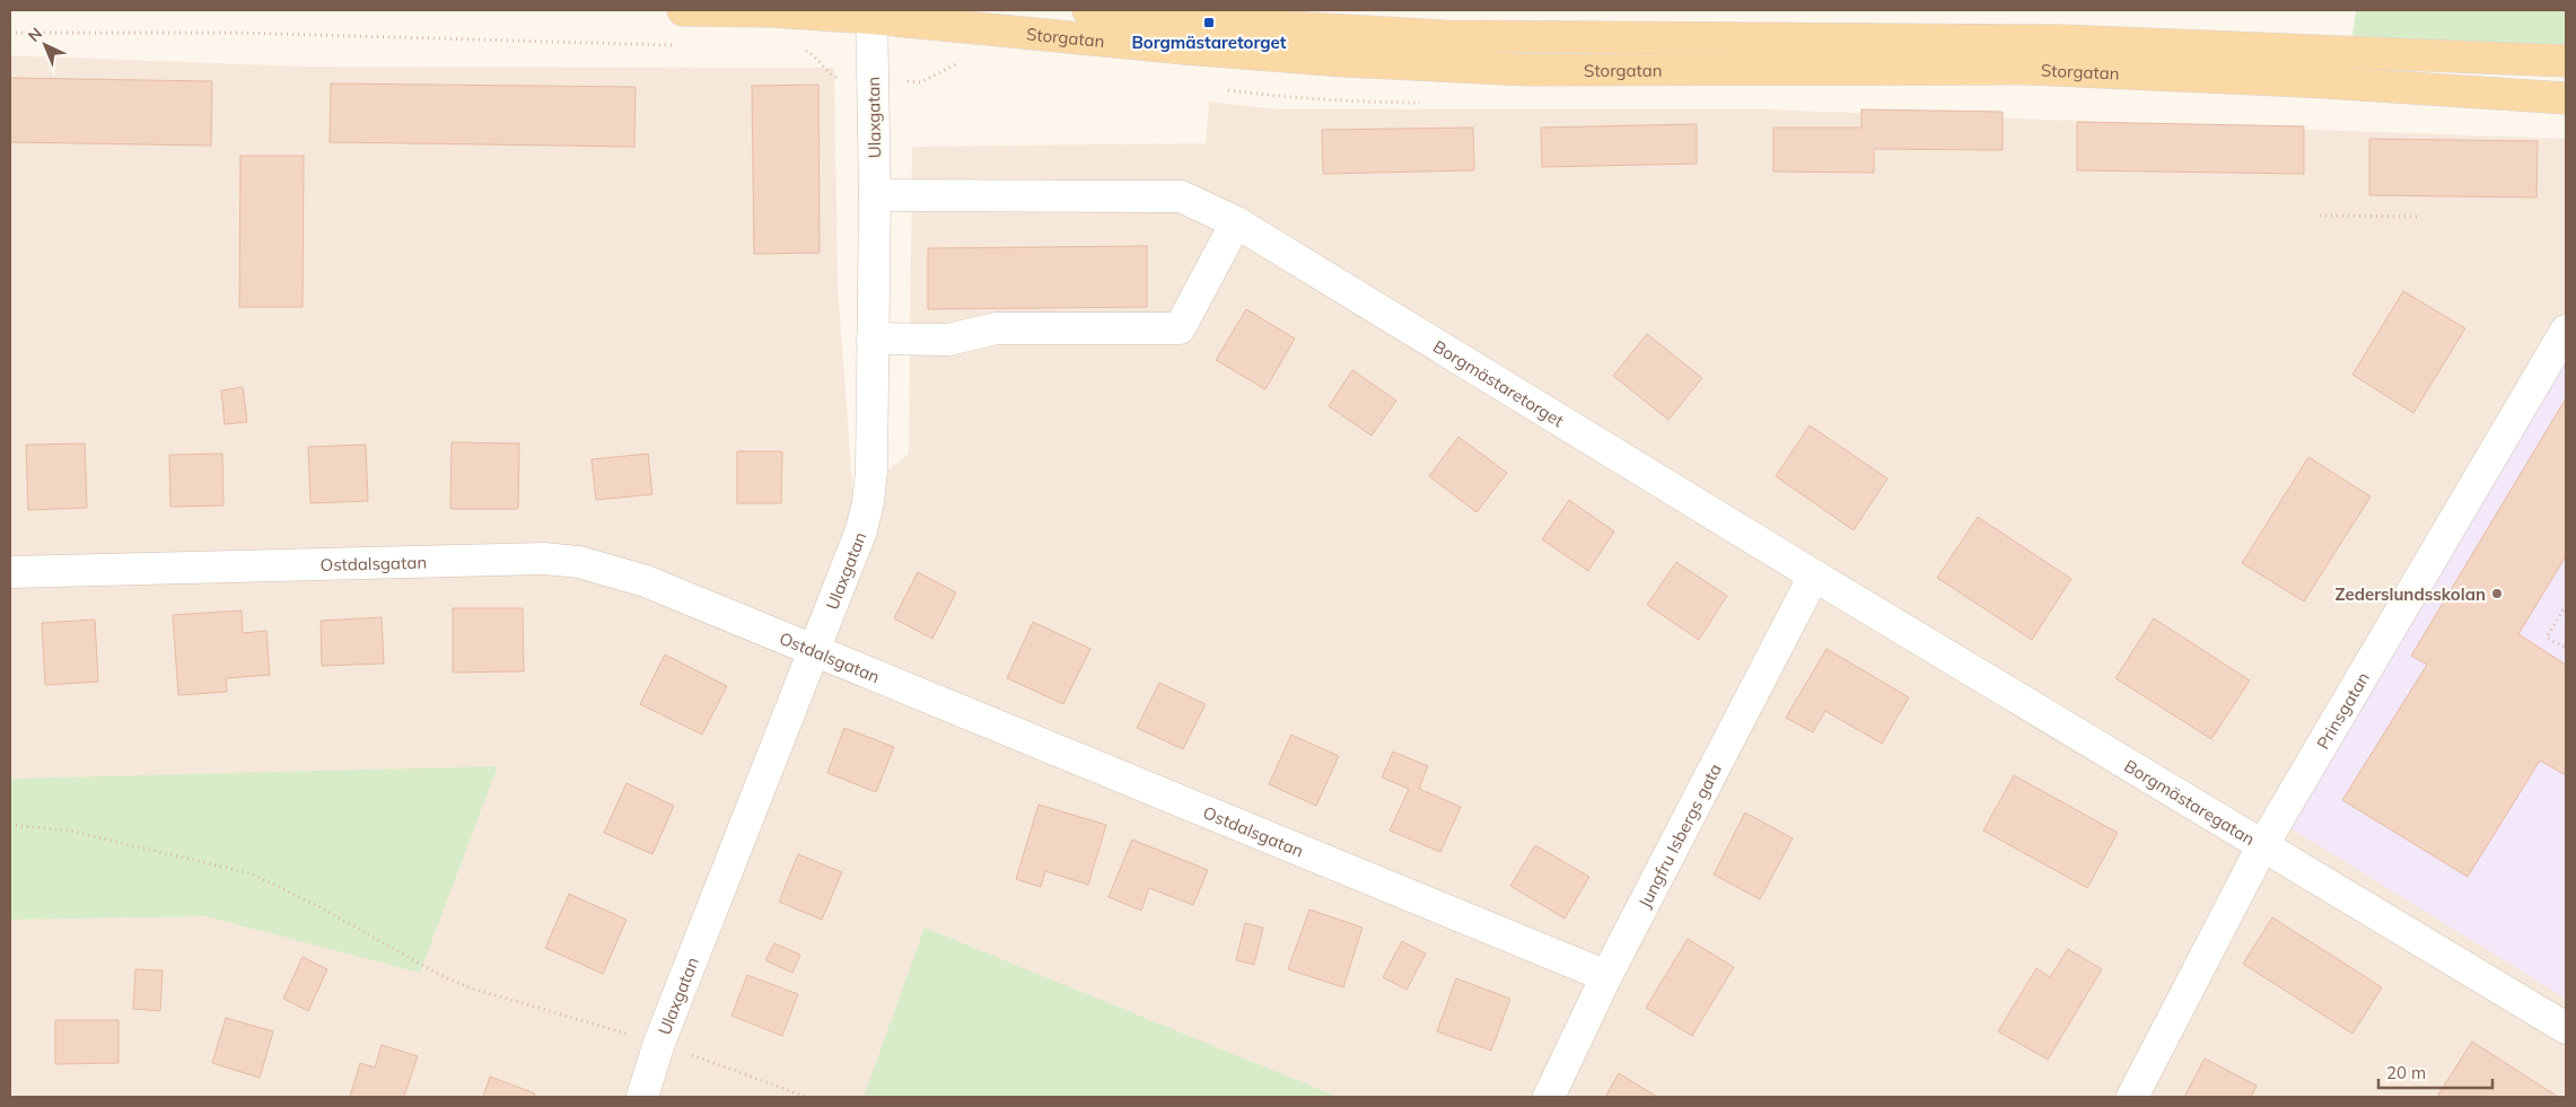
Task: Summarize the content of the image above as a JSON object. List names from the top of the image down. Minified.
{"streets":{"main road":["Storgatan"],"street":["Ulaxgatan","Borgmästaretorget","Ostdalsgatan","Prinsgatan","Borgmästaregatan","Jungfru Isbergs gata"]},"crossings":[["Storgatan","Ulaxgatan"],["Ulaxgatan","Borgmästaretorget"],["Ulaxgatan","Ostdalsgatan"],["Borgmästaretorget","Borgmästaregatan"],["Borgmästaretorget","Jungfru Isbergs gata"],["Ostdalsgatan","Jungfru Isbergs gata"],["Prinsgatan","Borgmästaregatan"],["Borgmästaregatan","Jungfru Isbergs gata"]],"places":{"transit":["Borgmästaretorget"],"other":["Zederslundsskolan"]},"scale_bar":"20 m","north":"top left"}
